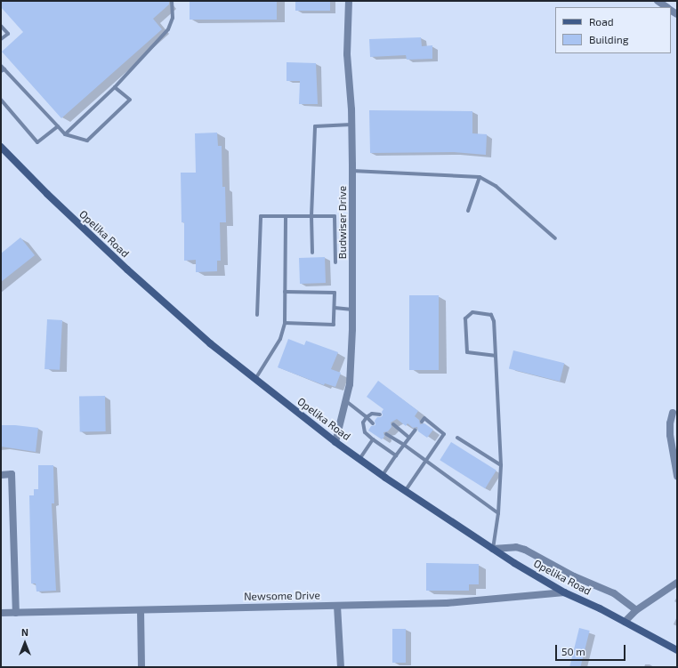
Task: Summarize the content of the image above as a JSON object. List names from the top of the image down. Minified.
{"streets":{"main road":["Opelika Road"],"street":["Budwiser Drive","Newsome Drive"]},"crossings":[["Budwiser Drive","Opelika Road"],["Opelika Road","Newsome Drive"]],"legend":["Road","Building"],"scale_bar":"50 m","north":"top"}
